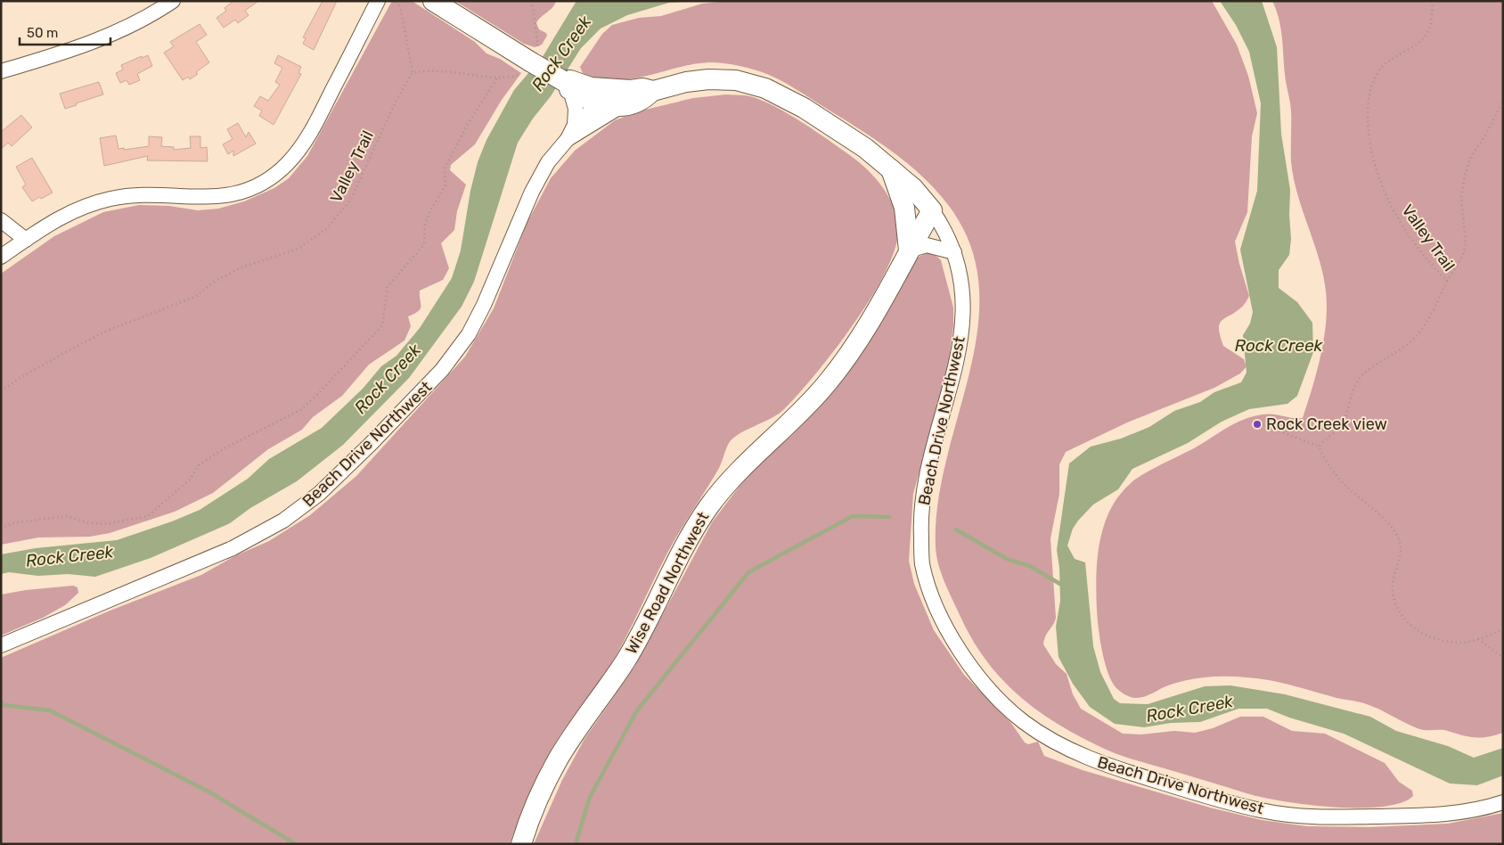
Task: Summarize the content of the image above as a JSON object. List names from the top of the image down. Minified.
{"streets":{"street":["Beach Drive Northwest","Wise Road Northwest"],"path":["Valley Trail"]},"crossings":[["Beach Drive Northwest","Wise Road Northwest"]],"water":["Rock Creek"],"places":["Rock Creek view"],"scale_bar":"50 m"}
